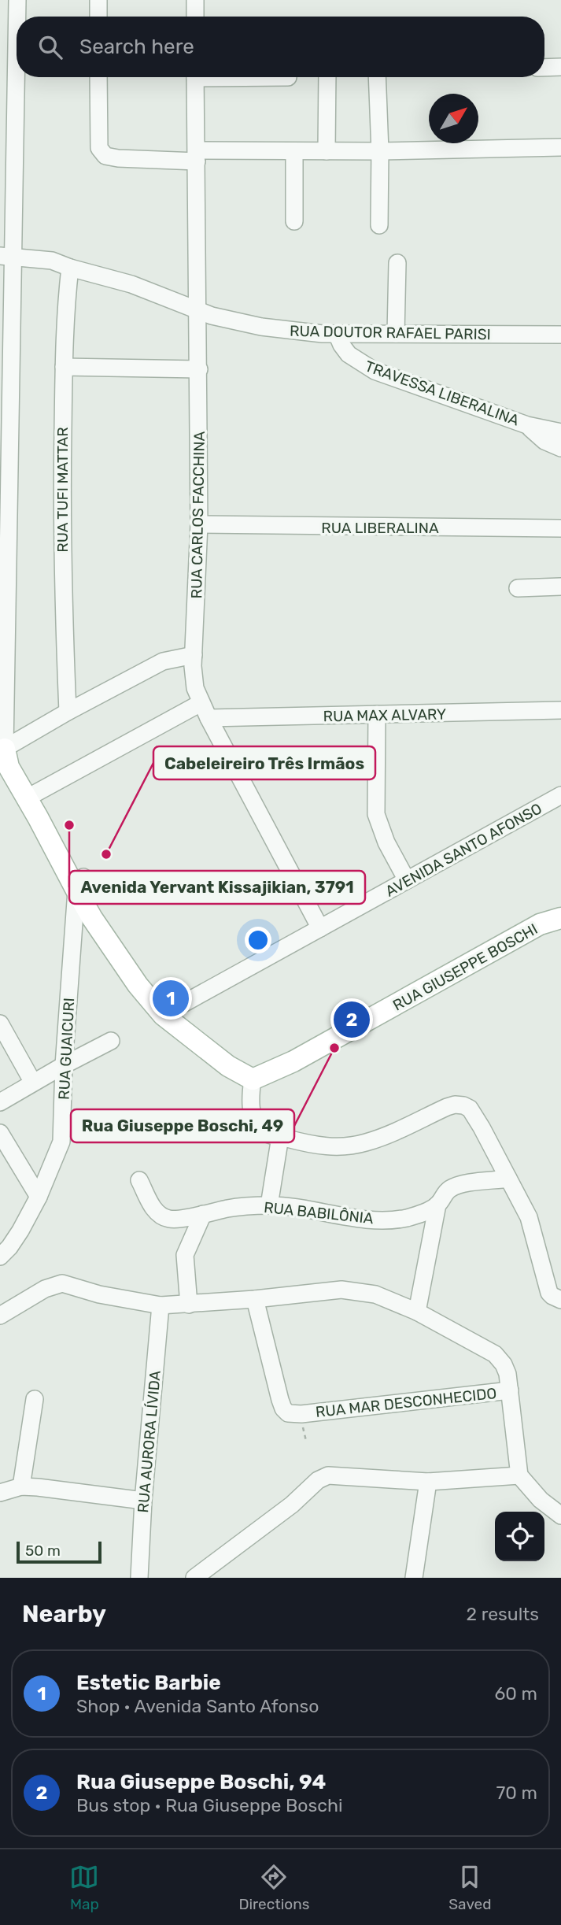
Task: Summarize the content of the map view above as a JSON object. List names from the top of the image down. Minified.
{"streets":{"main road":["RUA GIUSEPPE BOSCHI"],"street":["RUA DOUTOR RAFAEL PARISI","TRAVESSA LIBERALINA","RUA TUFI MATTAR","RUA CARLOS FACCHINA","RUA LIBERALINA","RUA MAX ALVARY","AVENIDA SANTO AFONSO","RUA GUAICURI","RUA BABILÔNIA","RUA MAR DESCONHECIDO","RUA AURORA LÍVIDA"]},"crossings":[["RUA DOUTOR RAFAEL PARISI","TRAVESSA LIBERALINA"],["RUA DOUTOR RAFAEL PARISI","RUA TUFI MATTAR"],["RUA DOUTOR RAFAEL PARISI","RUA CARLOS FACCHINA"],["RUA CARLOS FACCHINA","RUA LIBERALINA"],["RUA CARLOS FACCHINA","RUA MAX ALVARY"],["RUA CARLOS FACCHINA","AVENIDA SANTO AFONSO"]],"places":["Avenida Yervant Kissajikian, 3791","Cabeleireiro Três Irmãos","Rua Giuseppe Boschi, 49"],"scale_bar":"50 m","north":"top right","page":{"search":"Search here","pins":["1","2"],"scale":"50 m","heading":["Nearby","2 results"],"list":[{"mark":"1","name":"Estetic Barbie","note":"Shop · Avenida Santo Afonso","value":"60 m"},{"mark":"2","name":"Rua Giuseppe Boschi, 94","note":"Bus stop · Rua Giuseppe Boschi","value":"70 m"}],"nav":["Map","Directions","Saved"]}}
